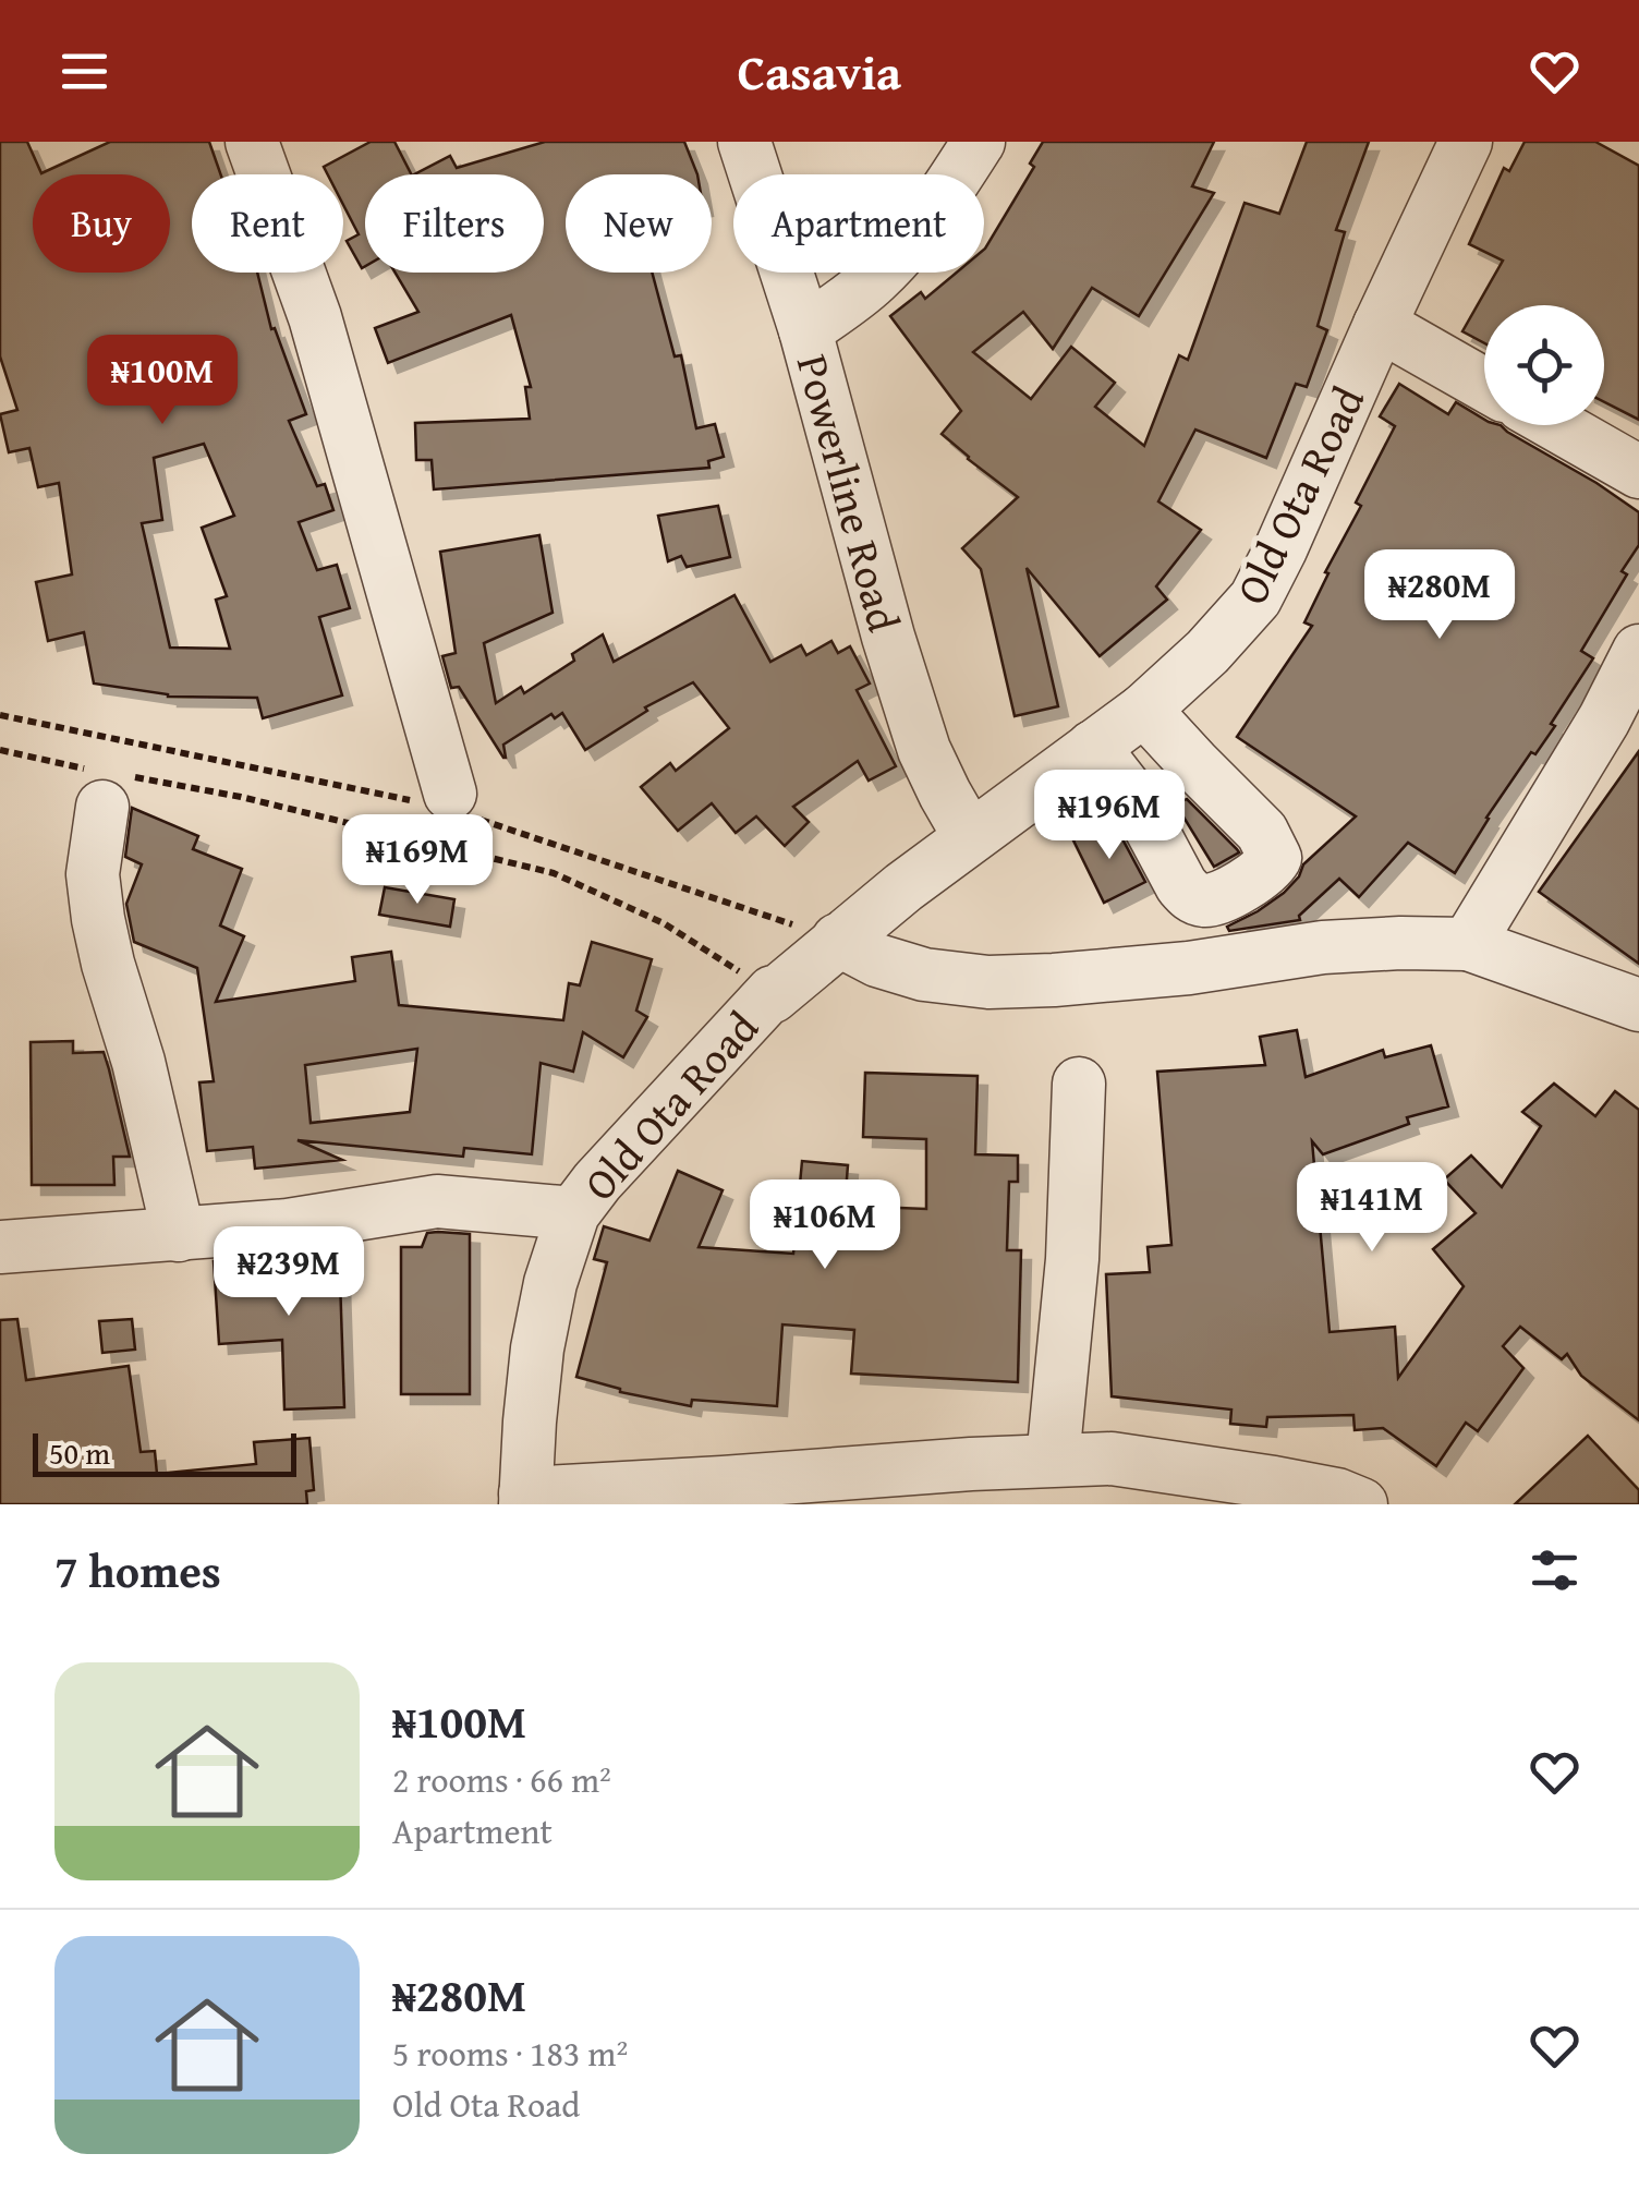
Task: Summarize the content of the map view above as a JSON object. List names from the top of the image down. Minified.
{"streets":{"street":["Powerline Road","Old Ota Road"]},"crossings":[["Powerline Road","Old Ota Road"]],"scale_bar":"50 m","page":{"header":"Casavia","chip":["Buy","Rent","Filters","New","Apartment"],"price":["₦100M","₦280M","₦196M","₦169M","₦141M","₦106M","₦239M"],"scale":"50 m","heading":"7 homes","list":[{"name":"₦100M","note":"2 rooms · 66 m² · Apartment"},{"name":"₦280M","note":"5 rooms · 183 m² · Old Ota Road"}]}}
